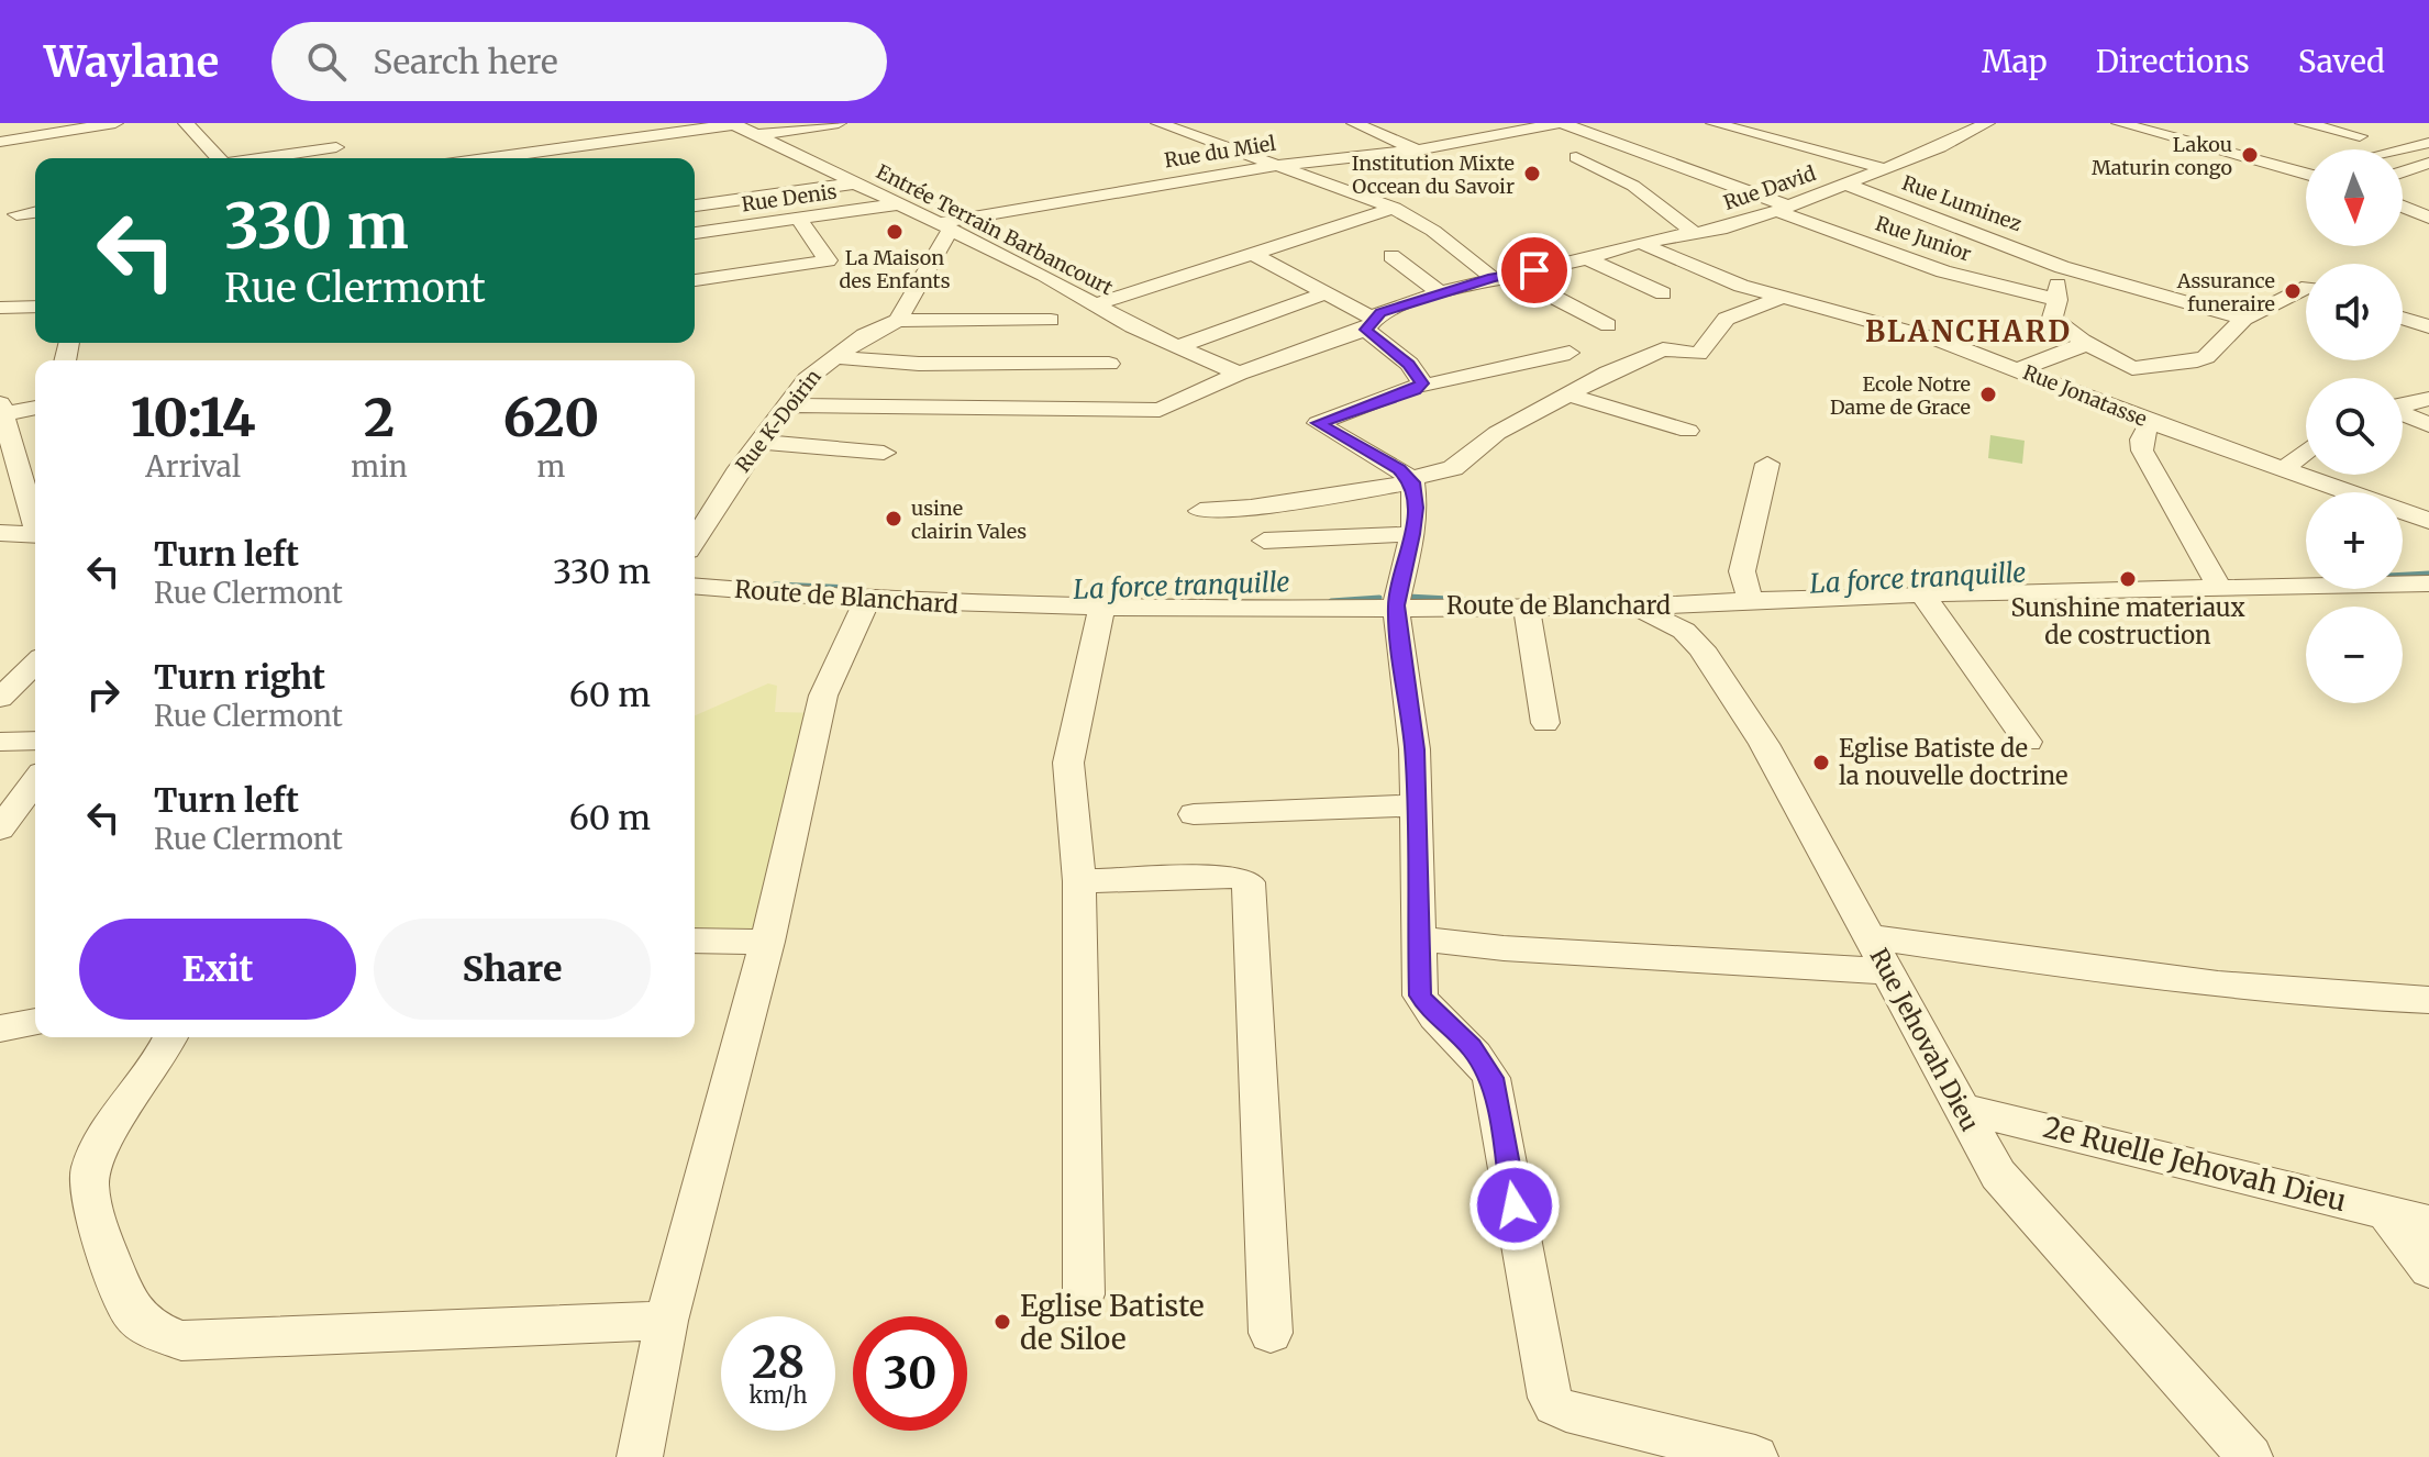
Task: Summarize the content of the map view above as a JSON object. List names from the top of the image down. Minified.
{"streets":{"street":["Rue du Miel","Rue David","Rue Denis","Rue Luminez","Entrée Terrain Barbancourt","Rue Junior","Rue Jonatasse","Rue K-Doirin","Route de Blanchard","Rue Jehovah Dieu","2e Ruelle Jehovah Dieu"]},"crossings":[["Rue du Miel","Entrée Terrain Barbancourt"],["Rue du Miel","Rue Junior"],["Rue David","Rue Luminez"],["Rue David","Entrée Terrain Barbancourt"],["Rue David","Rue Junior"],["Rue David","Rue Jonatasse"],["Rue David","Rue K-Doirin"],["Rue Denis","Entrée Terrain Barbancourt"],["Route de Blanchard","Rue Jehovah Dieu"],["Rue Jehovah Dieu","2e Ruelle Jehovah Dieu"]],"districts":["BLANCHARD"],"water":["La force tranquille"],"places":["Lakou Maturin congo","Institution Mixte Occean du Savoir","La Maison des Enfants","Assurance funeraire","Ecole Notre Dame de Grace","usine clairin Vales","Sunshine materiaux de costruction","Eglise Batiste de la nouvelle doctrine","Eglise Batiste de Siloe"],"north":"bottom","page":{"header":"Waylane","search":"Search here","nav":["Map","Directions","Saved"],"map_buttons":["+","−"],"turn":["330 m","Rue Clermont"],"eta":["10:14","Arrival","2","min","620","m"],"list":[{"name":"Turn left","note":"Rue Clermont","value":"330 m"},{"name":"Turn right","note":"Rue Clermont","value":"60 m"},{"name":"Turn left","note":"Rue Clermont","value":"60 m"}],"buttons":["Exit","Share"],"speed":"28 km/h","limit":"30"}}
